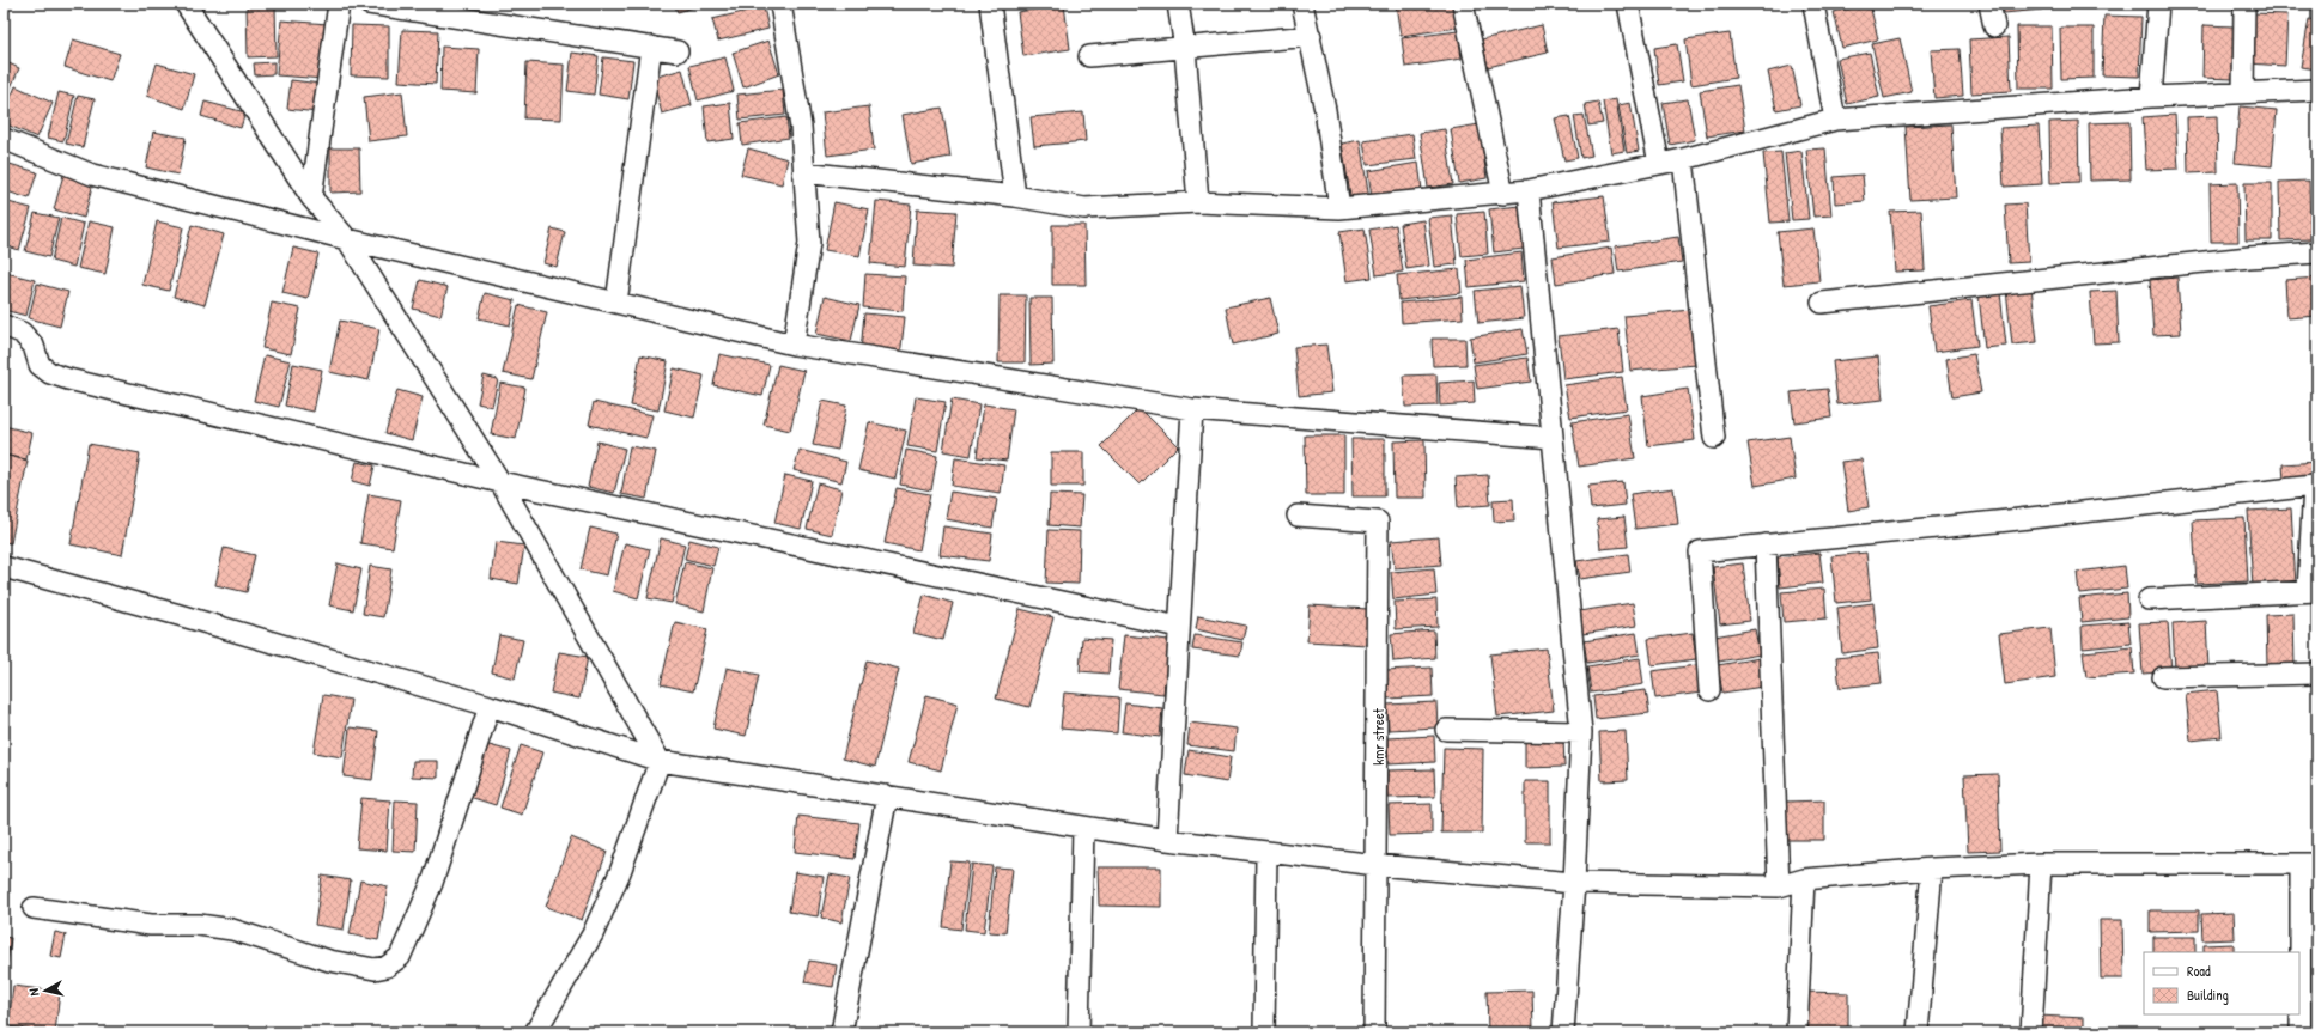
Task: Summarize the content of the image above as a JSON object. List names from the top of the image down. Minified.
{"streets":{"street":["kmr street"]},"legend":["Road","Building"],"north":"left"}
